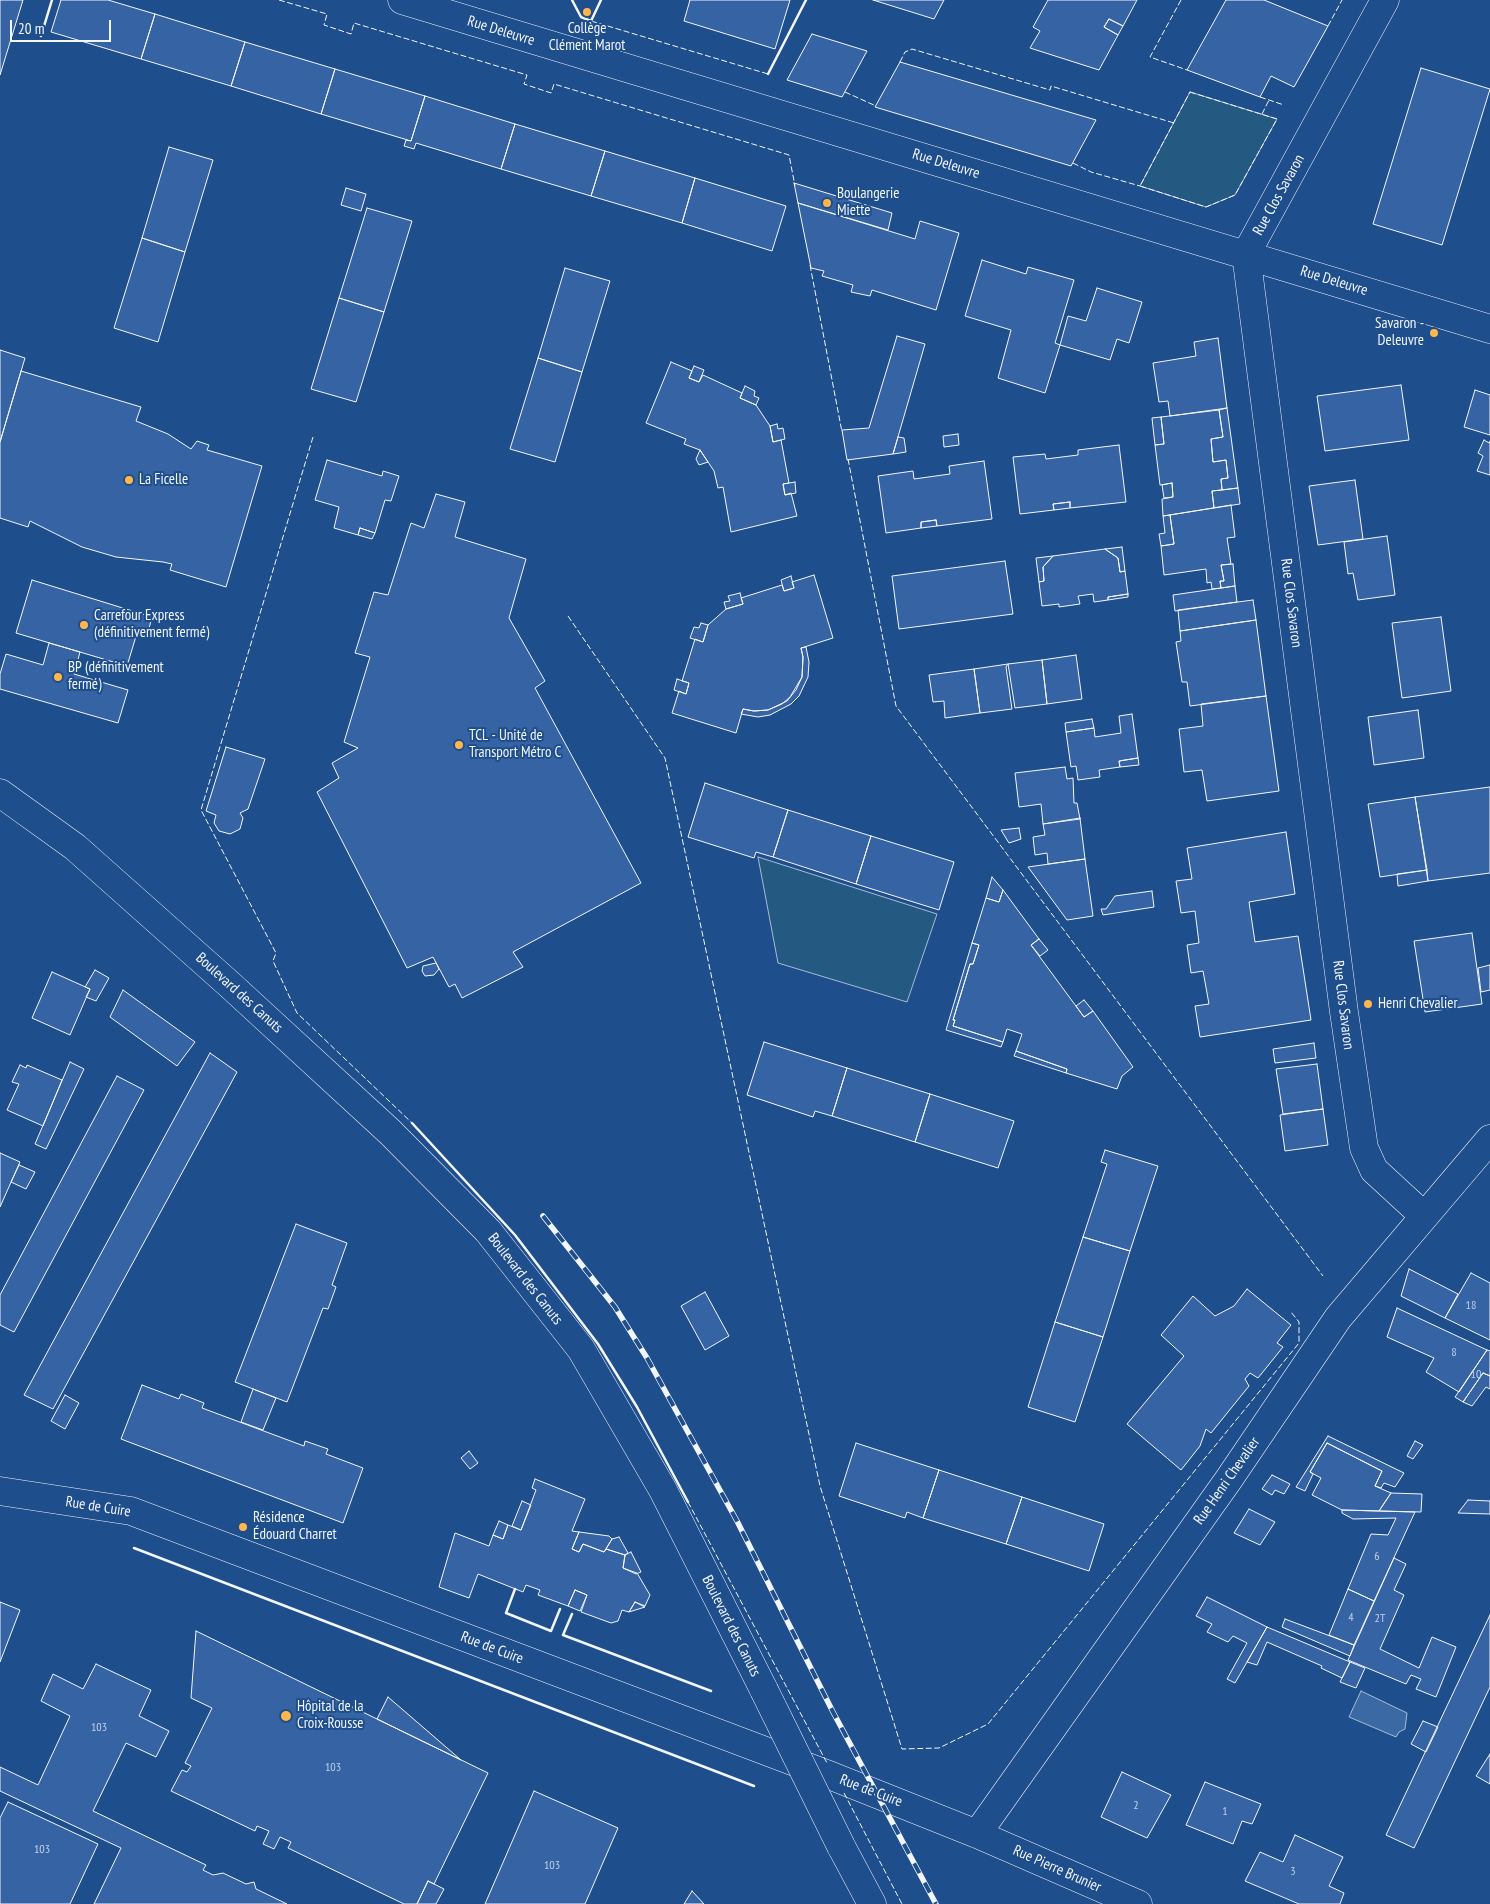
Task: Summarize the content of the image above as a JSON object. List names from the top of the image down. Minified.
{"streets":{"street":["Rue Deleuvre","Rue Clos Savaron","Boulevard des Canuts","Rue Henri Chevalier","Rue de Cuire","Rue Pierre Brunier"]},"crossings":[["Rue Deleuvre","Rue Clos Savaron"],["Rue Clos Savaron","Rue Henri Chevalier"],["Rue Henri Chevalier","Rue de Cuire"],["Rue Henri Chevalier","Rue Pierre Brunier"],["Rue de Cuire","Rue Pierre Brunier"]],"places":["Collège Clément Marot","Boulangerie Miette","Savaron - Deleuvre","La Ficelle","Carrefour Express (définitivement fermé)","BP (définitivement fermé)","TCL - Unité de Transport Métro C","Henri Chevalier","Résidence Édouard Charret","Hôpital de la Croix-Rousse"],"house_numbers":["18","8","10","6","4","2T","103","103","2","1","103","103","3"],"scale_bar":"20 m"}
